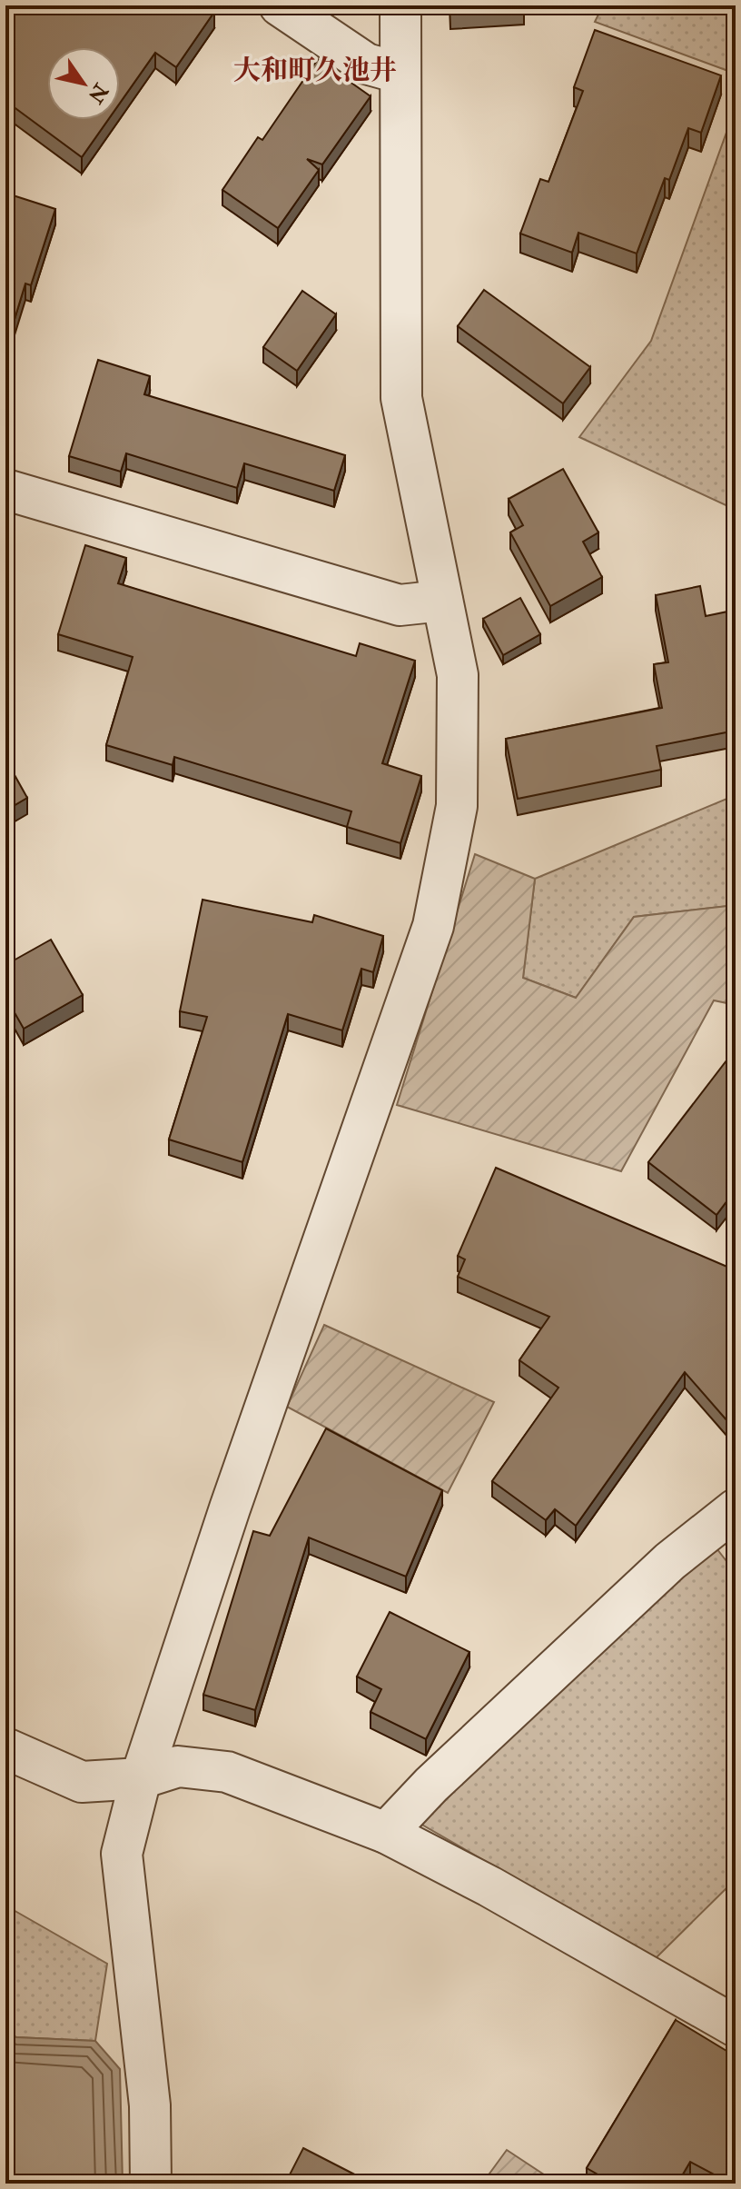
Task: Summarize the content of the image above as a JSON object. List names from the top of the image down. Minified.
{"districts":["大和町久池井"],"north":"bottom right"}
